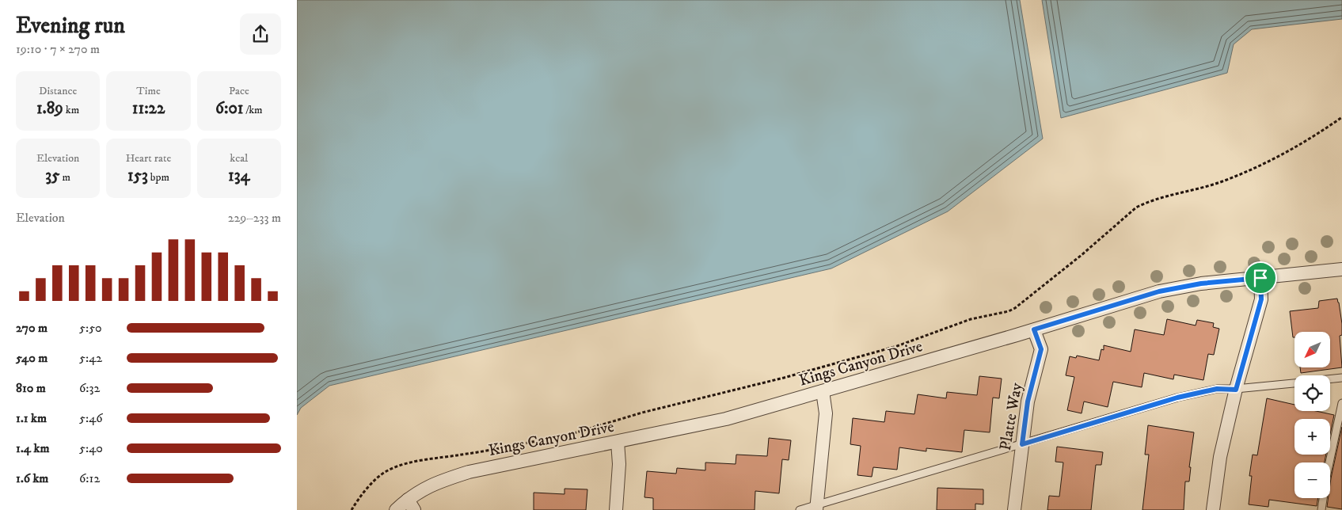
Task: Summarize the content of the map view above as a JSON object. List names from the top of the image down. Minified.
{"streets":{"street":["Kings Canyon Drive","Platte Way"]},"crossings":[["Kings Canyon Drive","Platte Way"]],"north":"bottom left","page":{"heading":["Evening run","19:10 · 7 × 270 m"],"stats":[["Distance","1.89 km"],["Time","11:22"],["Pace","6:01 /km"],["Elevation","35 m"],["Heart rate","153 bpm"],["kcal","134"]],"chart":["Elevation","229–233 m"],"list":[{"name":"270 m","note":"5:50"},{"name":"540 m","note":"5:42"},{"name":"810 m","note":"6:32"},{"name":"1.1 km","note":"5:46"},{"name":"1.4 km","note":"5:40"},{"name":"1.6 km","note":"6:12"}],"map_buttons":["+","−"]}}
